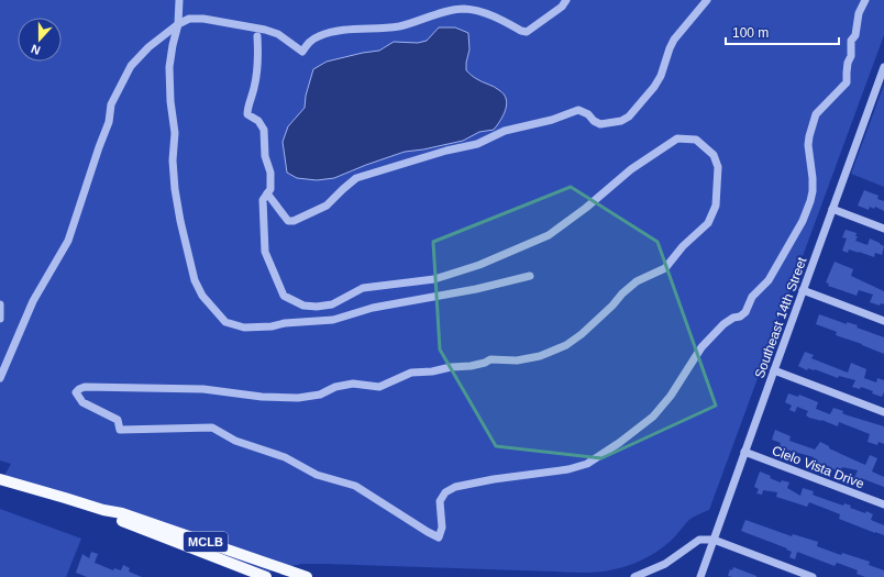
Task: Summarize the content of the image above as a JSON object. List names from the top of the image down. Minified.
{"streets":{"main road":["MCLB"],"street":["Southeast 14th Street","Cielo Vista Drive"]},"crossings":[["Southeast 14th Street","Cielo Vista Drive"]],"scale_bar":"100 m","north":"bottom"}
